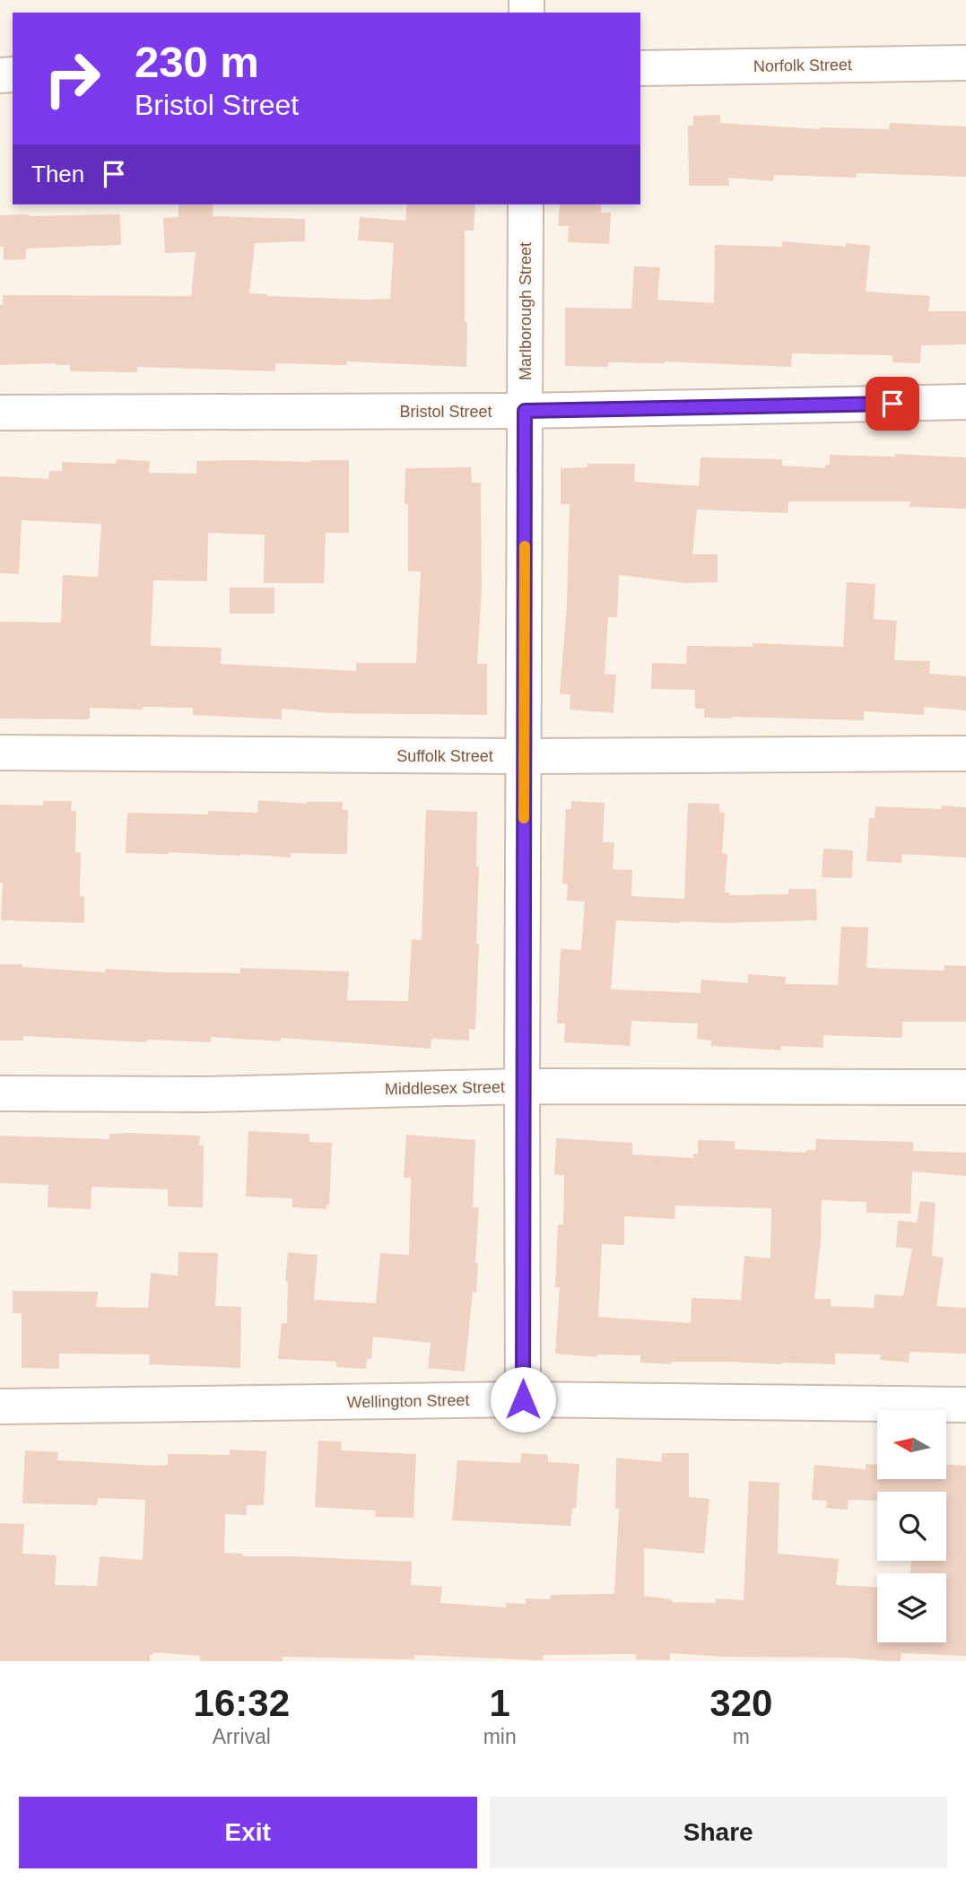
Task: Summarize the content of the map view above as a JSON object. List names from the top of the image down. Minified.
{"streets":{"street":["Norfolk Street","Marlborough Street","Bristol Street","Suffolk Street","Middlesex Street","Wellington Street"]},"crossings":[["Marlborough Street","Bristol Street"],["Marlborough Street","Suffolk Street"],["Marlborough Street","Middlesex Street"],["Marlborough Street","Wellington Street"]],"north":"left","page":{"turn":["230 m","Bristol Street"],"then":"Then","eta":["16:32","Arrival","1","min","320","m"],"buttons":["Exit","Share"]}}
